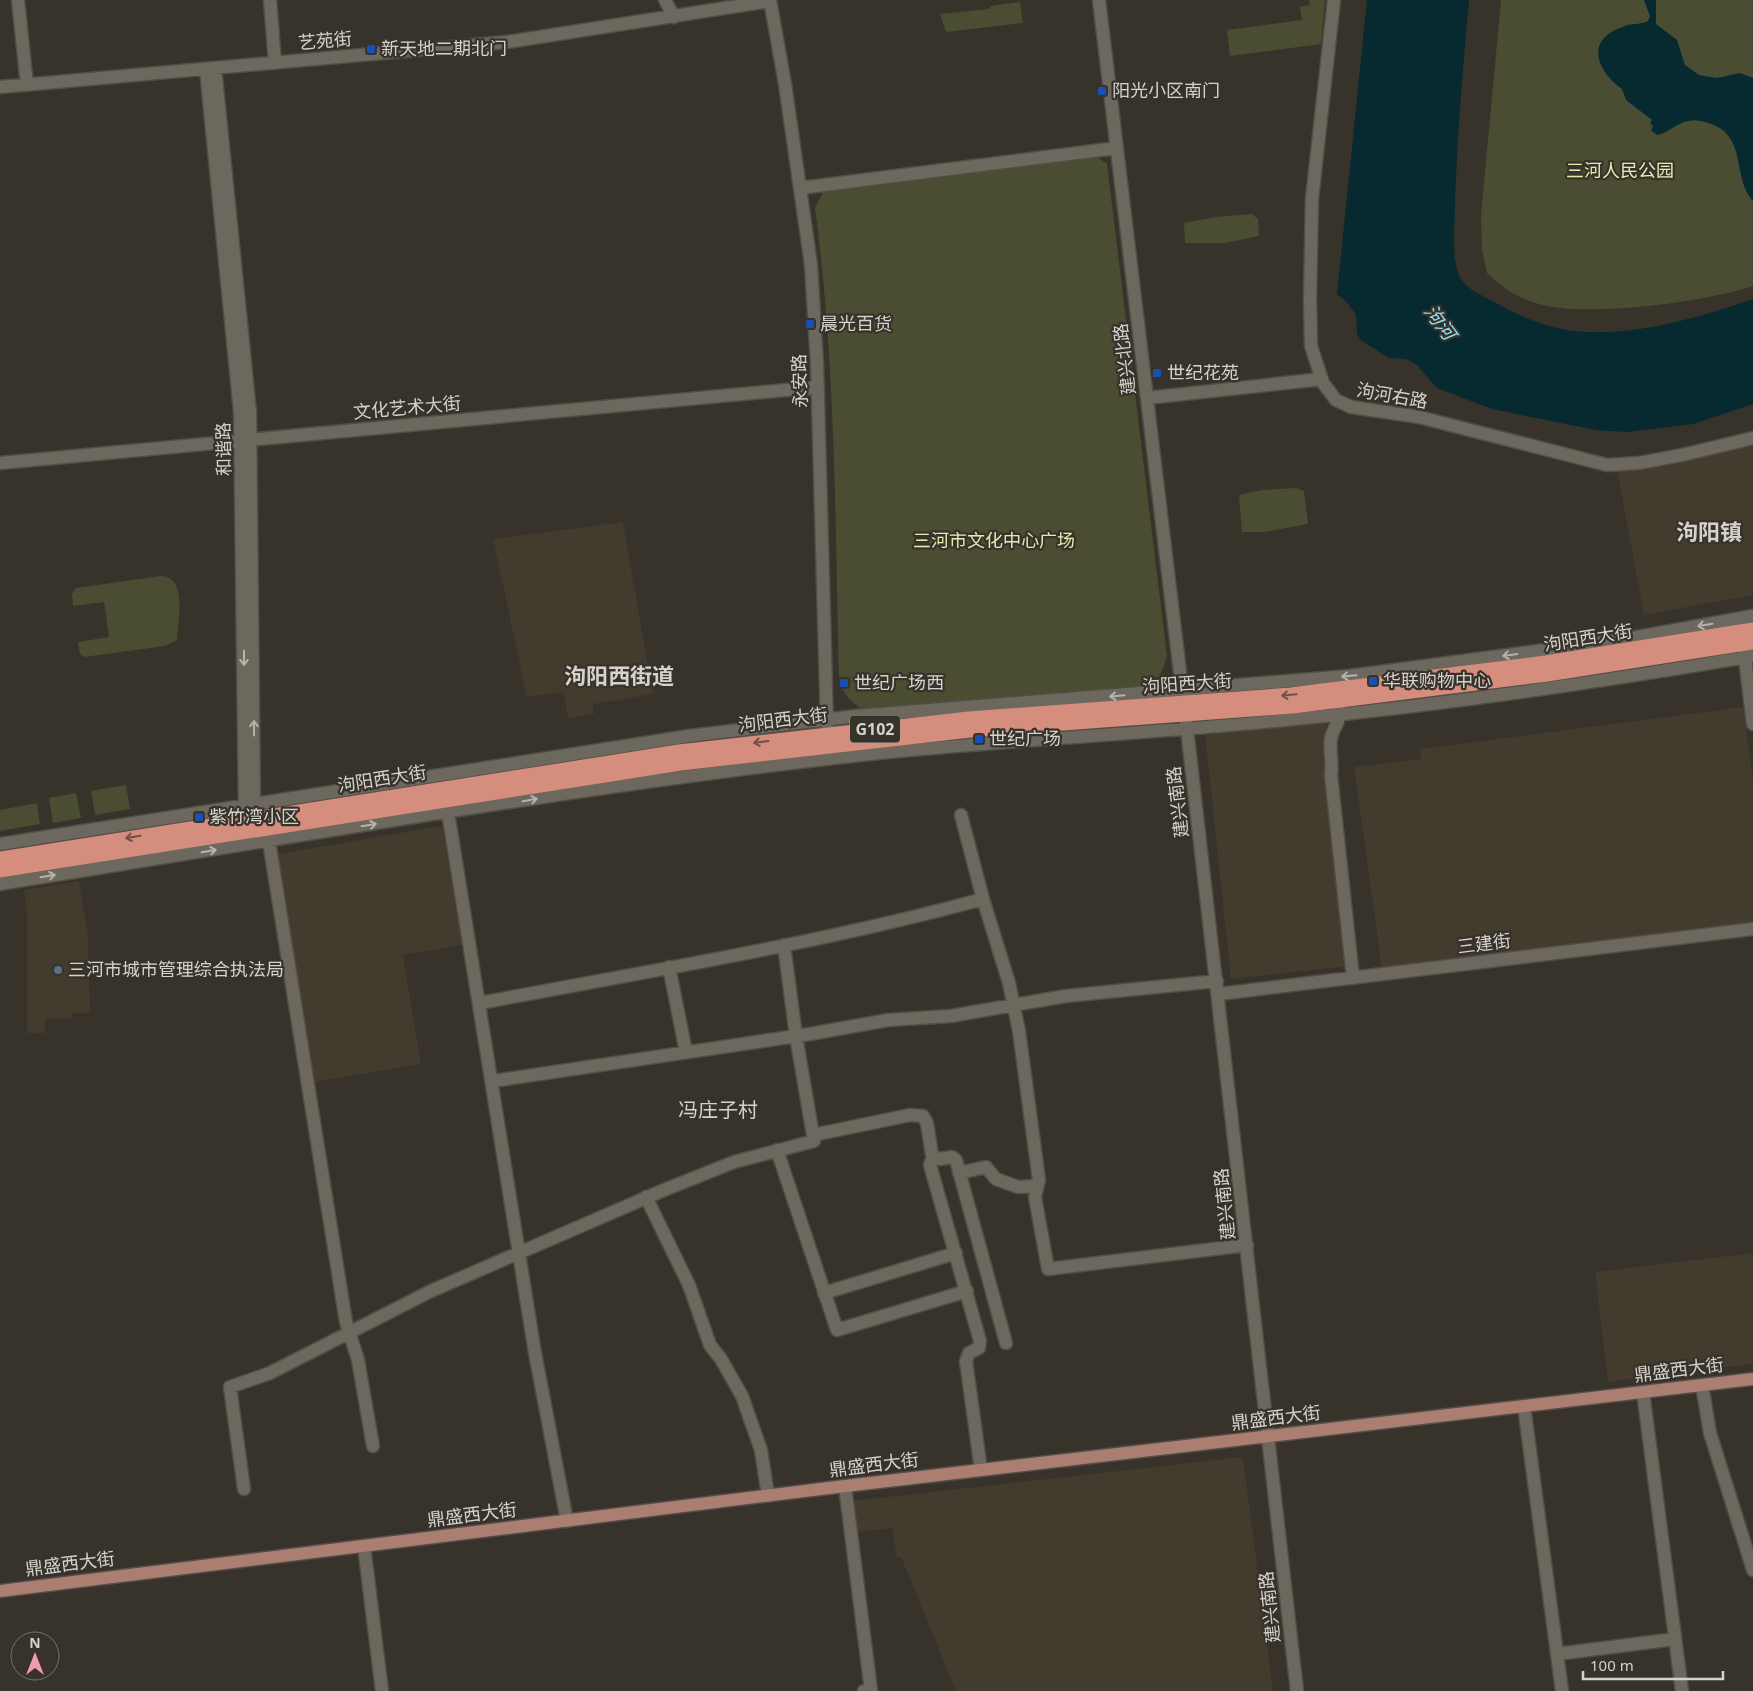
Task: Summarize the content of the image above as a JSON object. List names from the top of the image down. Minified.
{"streets":{"highway":["泃阳西大街","G102"],"main road":["鼎盛西大街"],"street":["艺苑街","建兴北路","永安路","泃河右路","文化艺术大街","和谐路","建兴南路","三建街"]},"crossings":[["艺苑街","永安路"],["艺苑街","和谐路"],["建兴北路","泃阳西大街"],["建兴北路","建兴南路"],["永安路","文化艺术大街"],["永安路","泃阳西大街"],["文化艺术大街","和谐路"],["和谐路","泃阳西大街"],["泃阳西大街","建兴南路"],["建兴南路","三建街"],["建兴南路","鼎盛西大街"]],"districts":["泃阳镇","泃阳西街道","冯庄子村"],"water":["泃河"],"parks":["三河人民公园","三河市文化中心广场"],"places":{"transit":["新天地二期北门","阳光小区南门","晨光百货","世纪花苑","华联购物中心","世纪广场西","世纪广场","紫竹湾小区"],"other":["三河市城市管理综合执法局"]},"scale_bar":"100 m","north":"top"}
